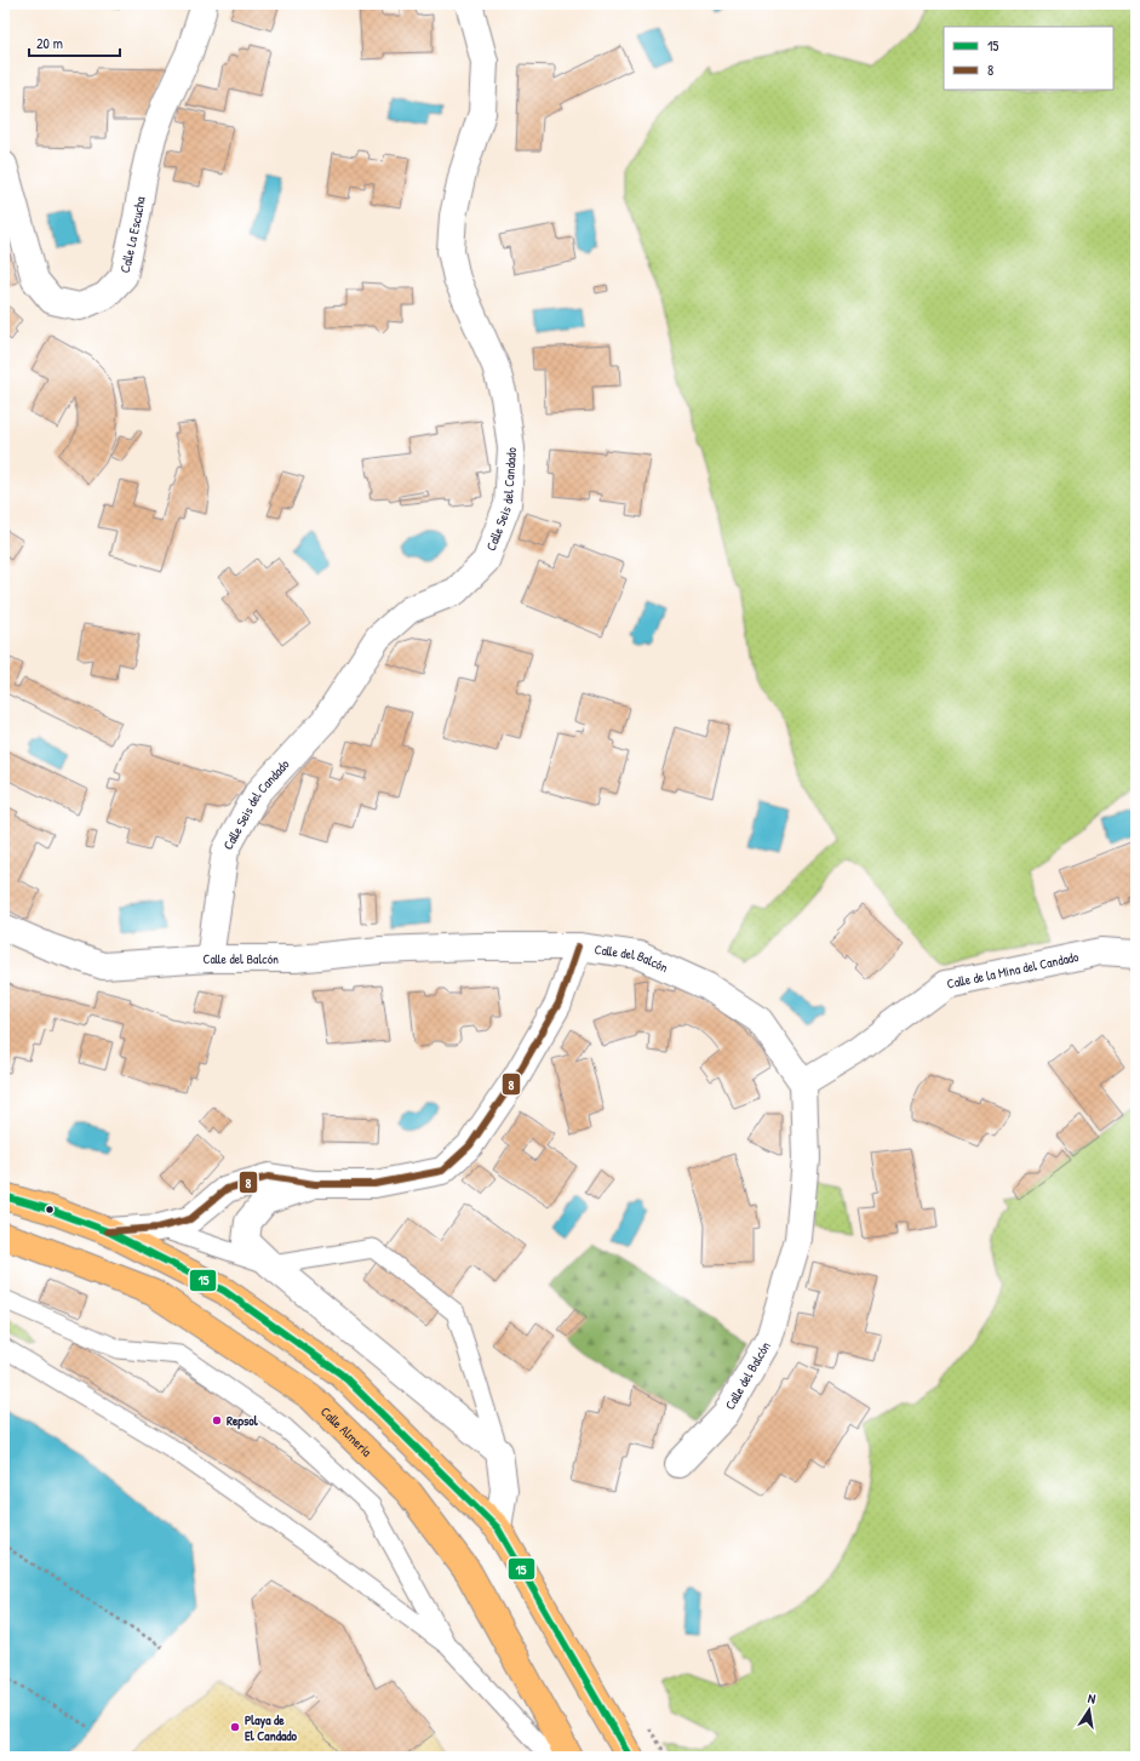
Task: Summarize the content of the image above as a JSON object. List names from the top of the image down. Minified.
{"streets":{"main road":["Calle Almería"],"street":["Calle La Escucha","Calle Seis del Candado","Calle del Balcón","Calle de la Mina del Candado"]},"crossings":[["Calle Seis del Candado","Calle del Balcón"],["Calle del Balcón","Calle de la Mina del Candado"]],"places":["Repsol","Playa de El Candado"],"lines":["transit line 8","transit line 15"],"legend":["15","8"],"scale_bar":"20 m","north":"top"}
